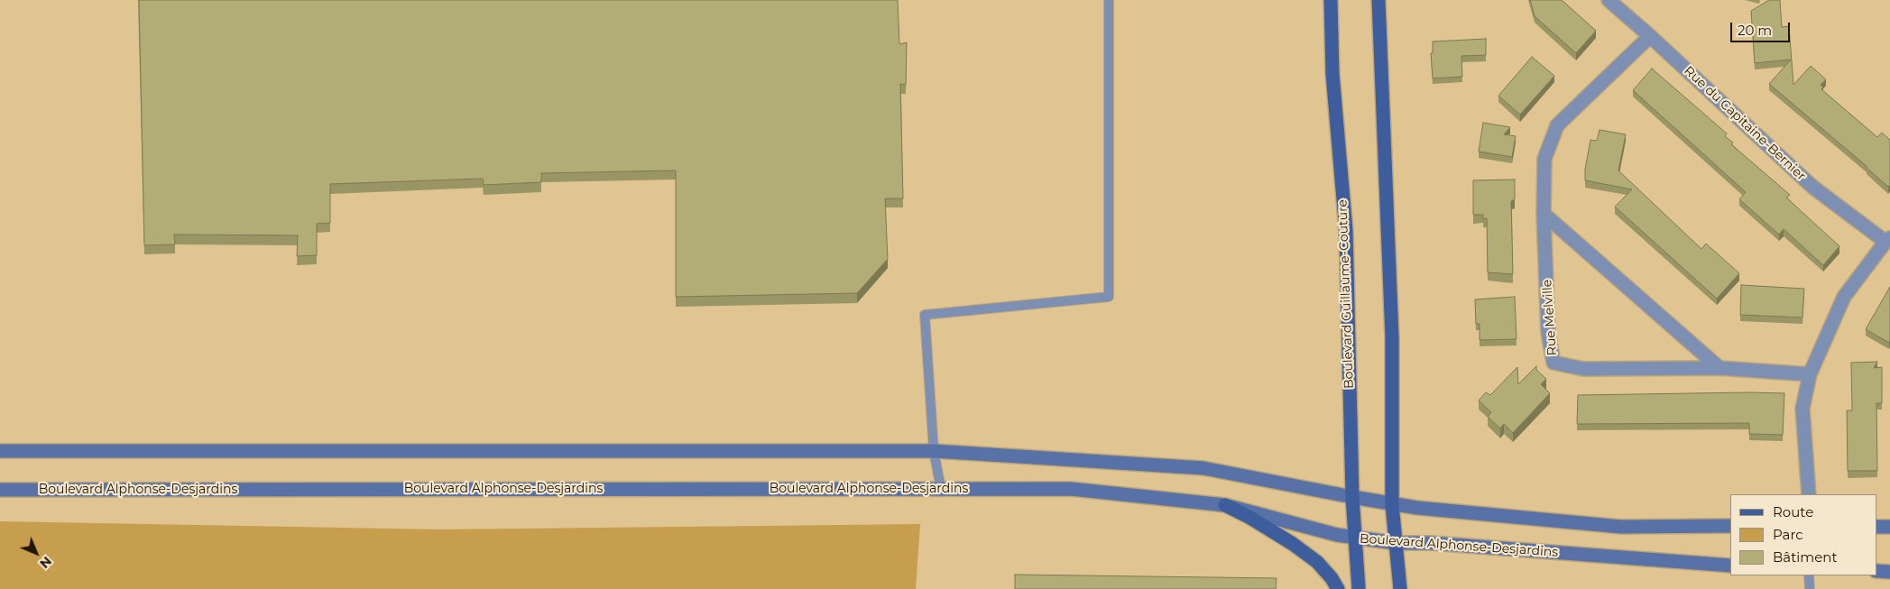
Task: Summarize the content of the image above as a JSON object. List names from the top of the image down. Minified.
{"streets":{"main road":["Boulevard Guillaume-Couture","Boulevard Alphonse-Desjardins"],"street":["Rue du Capitaine-Bernier","Rue Melville"]},"crossings":[["Rue du Capitaine-Bernier","Rue Melville"],["Boulevard Guillaume-Couture","Boulevard Alphonse-Desjardins"]],"legend":["Route","Parc","Bâtiment"],"scale_bar":"20 m","north":"bottom right"}
